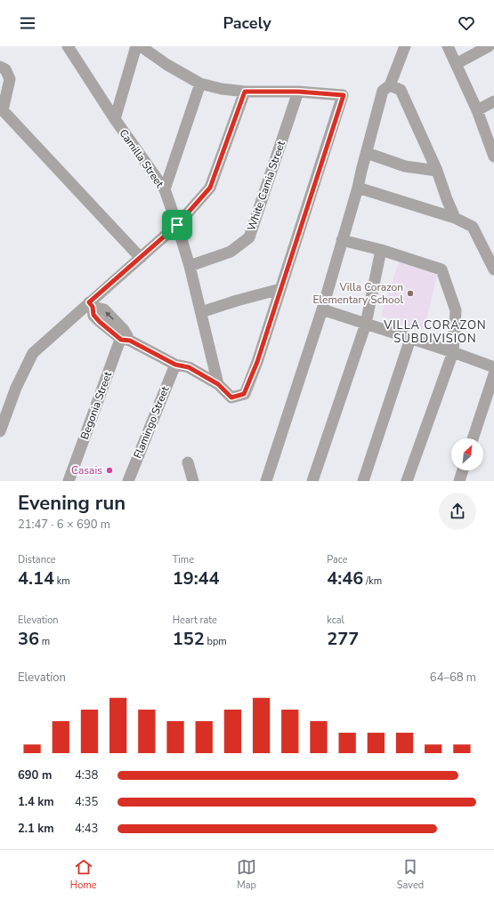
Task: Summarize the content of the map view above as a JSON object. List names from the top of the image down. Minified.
{"streets":{"street":["Camilla Street","White Camia Street","Begonia Street","Flamingo Street"]},"crossings":[["Camilla Street","White Camia Street"]],"districts":["VILLA CORAZON SUBDIVISION"],"places":["Villa Corazon Elementary School","Casais"],"north":"top right","page":{"header":"Pacely","heading":["Evening run","21:47 · 6 × 690 m"],"stats":[["Distance","4.14 km"],["Time","19:44"],["Pace","4:46 /km"],["Elevation","36 m"],["Heart rate","152 bpm"],["kcal","277"]],"chart":["Elevation","64–68 m"],"list":[{"name":"690 m","note":"4:38"},{"name":"1.4 km","note":"4:35"},{"name":"2.1 km","note":"4:43"}],"tabs":["Home","Map","Saved"]}}
